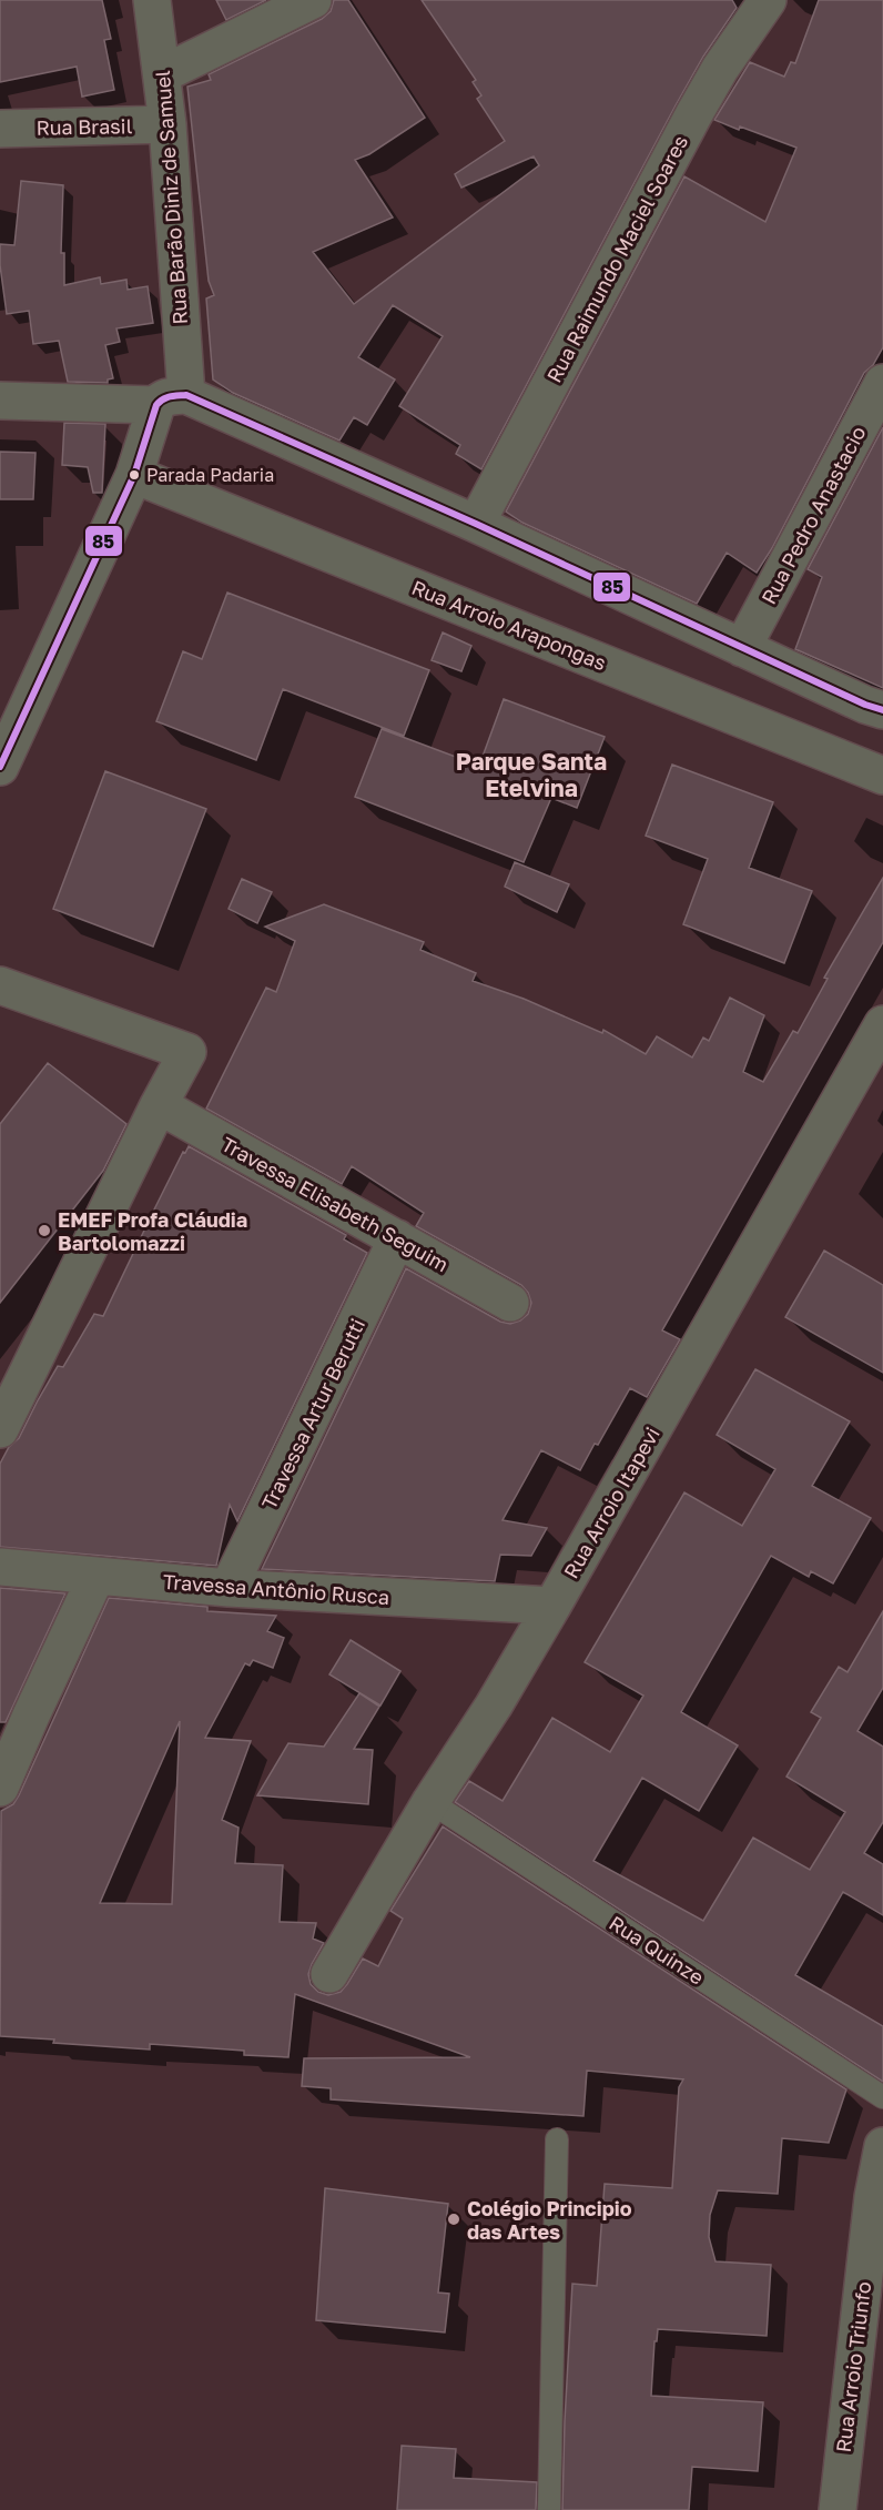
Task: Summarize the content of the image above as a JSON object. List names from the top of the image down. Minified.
{"streets":{"street":["Rua Brasil","Rua Barão Diniz de Samuel","Rua Raimundo Maciel Soares","Rua Pedro Anastacio","Rua Arroio Arapongas","Travessa Elisabeth Seguim","Travessa Artur Berutti","Rua Arroio Itapevi","Travessa Antônio Rusca","Rua Arroio Triunfo"],"lane":["Rua Quinze"]},"crossings":[["Rua Brasil","Rua Barão Diniz de Samuel"],["Travessa Elisabeth Seguim","Travessa Artur Berutti"],["Travessa Artur Berutti","Travessa Antônio Rusca"],["Rua Arroio Itapevi","Travessa Antônio Rusca"],["Rua Arroio Itapevi","Rua Quinze"]],"districts":["Parque Santa Etelvina"],"places":["Parada Padaria","EMEF Profª Cláudia Bartolomazzi","Colégio Principio das Artes"],"lines":["transit line 85"]}
